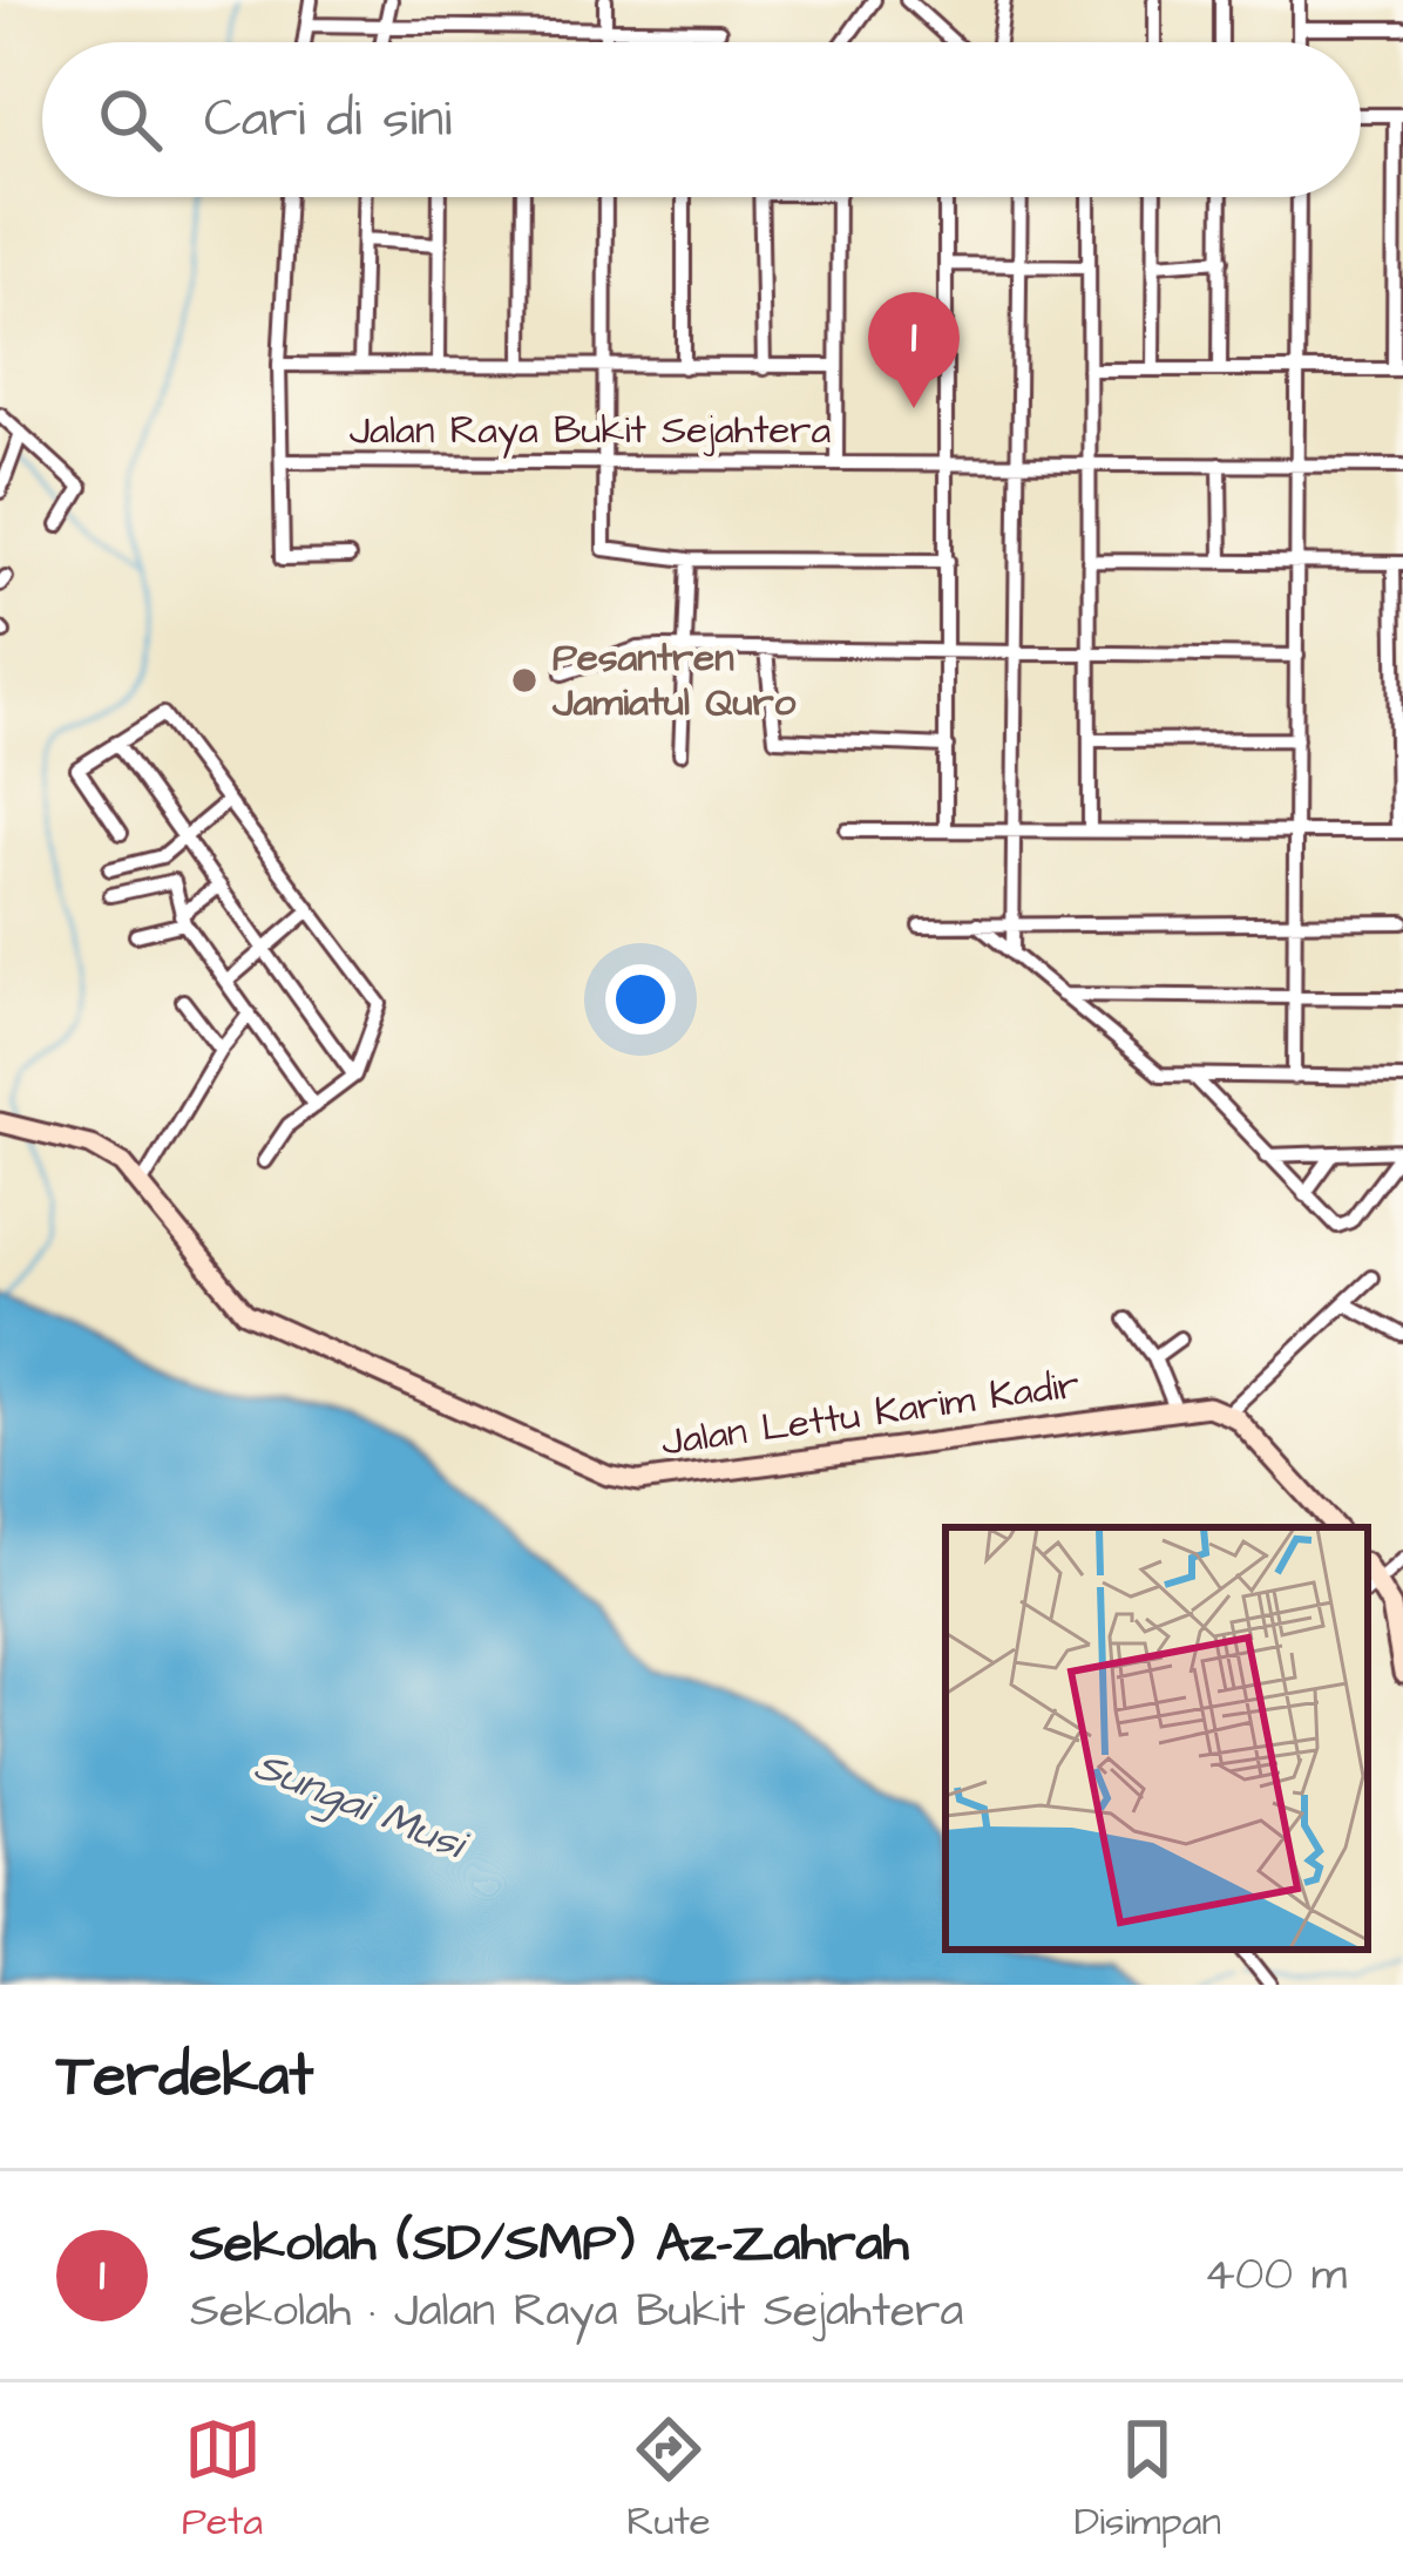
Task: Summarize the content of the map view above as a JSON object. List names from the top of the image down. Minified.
{"streets":{"street":["Jalan Raya Bukit Sejahtera","Jalan Lettu Karim Kadir"]},"water":["Sungai Musi"],"places":["Pesantren Jamiatul Quro"],"page":{"search":"Cari di sini","pins":"1","heading":"Terdekat","list":[{"mark":"1","name":"Sekolah (SD/SMP) Az-Zahrah","note":"Sekolah · Jalan Raya Bukit Sejahtera","value":"400 m"}],"nav":["Peta","Rute","Disimpan"]}}
